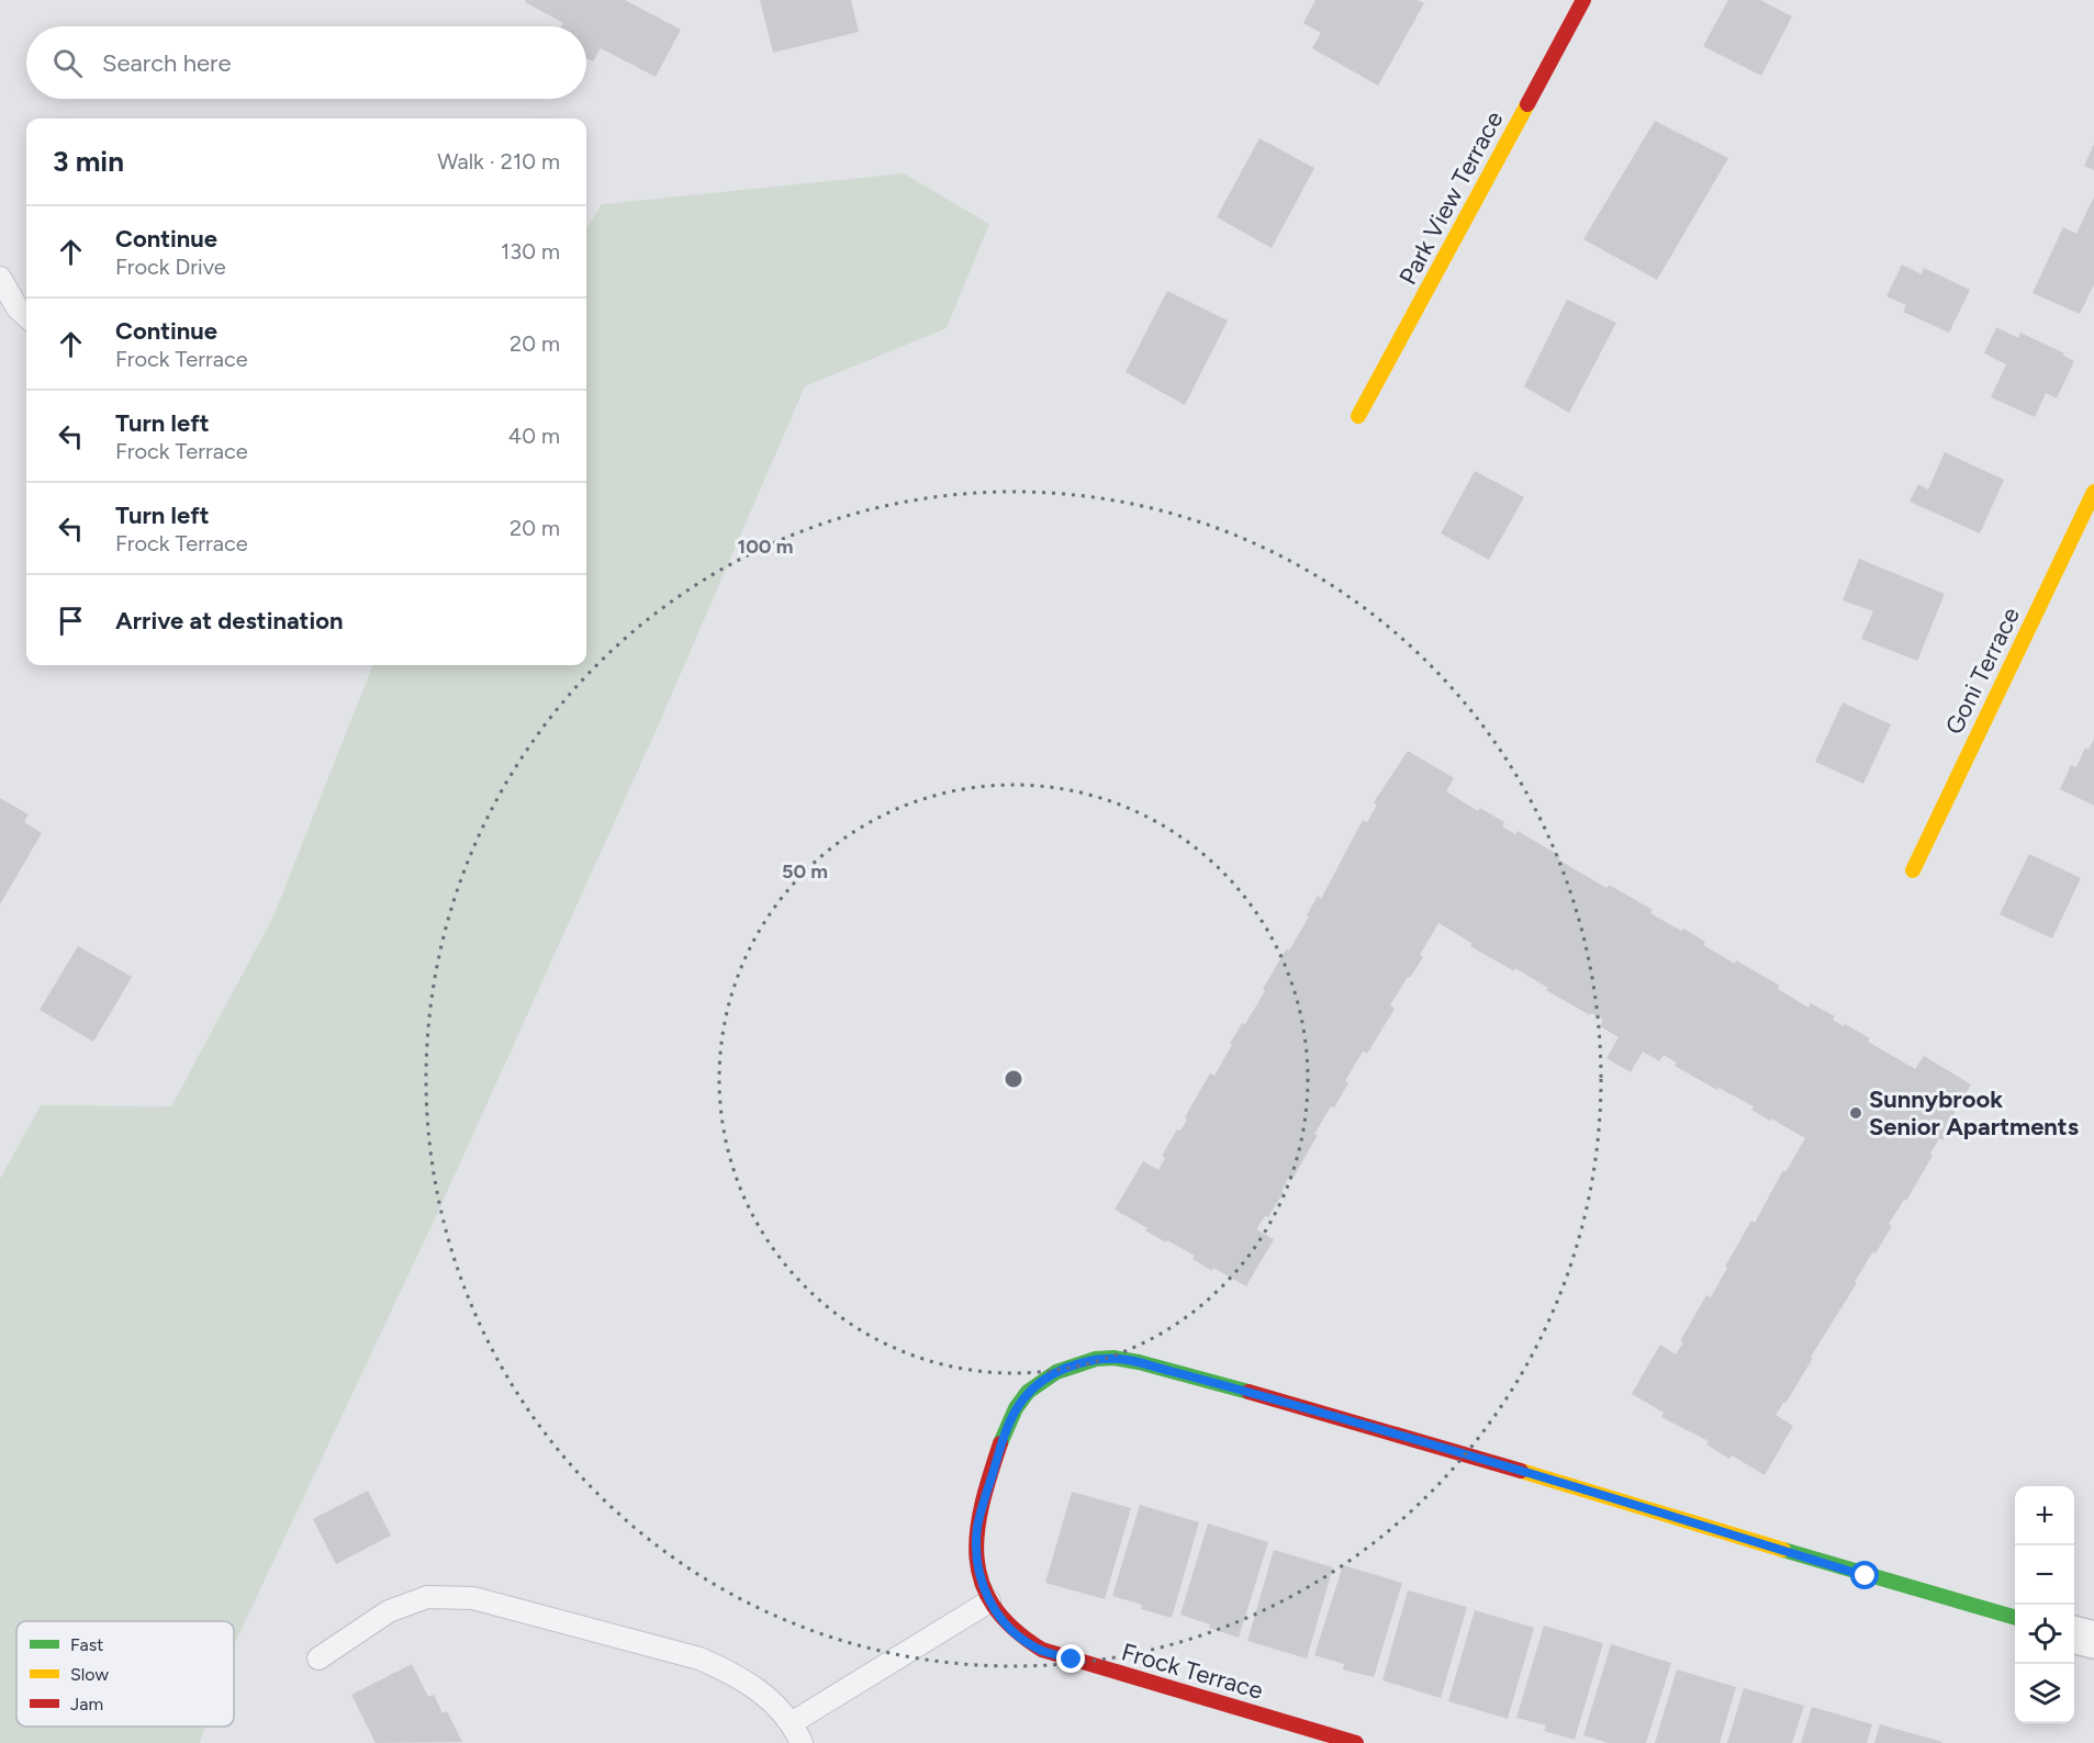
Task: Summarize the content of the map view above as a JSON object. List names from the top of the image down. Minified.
{"streets":{"street":["Park View Terrace","Goni Terrace","Frock Terrace"]},"places":["Sunnybrook Senior Apartments"],"legend":["Fast","Slow","Jam"],"page":{"search":"Search here","heading":["3 min","Walk · 210 m"],"list":[["Continue","Frock Drive","130 m"],["Continue","Frock Terrace","20 m"],["Turn left","Frock Terrace","40 m"],["Turn left","Frock Terrace","20 m"],"Arrive at destination"],"map_buttons":["+","−"]},"rings":["100 m","50 m"]}
